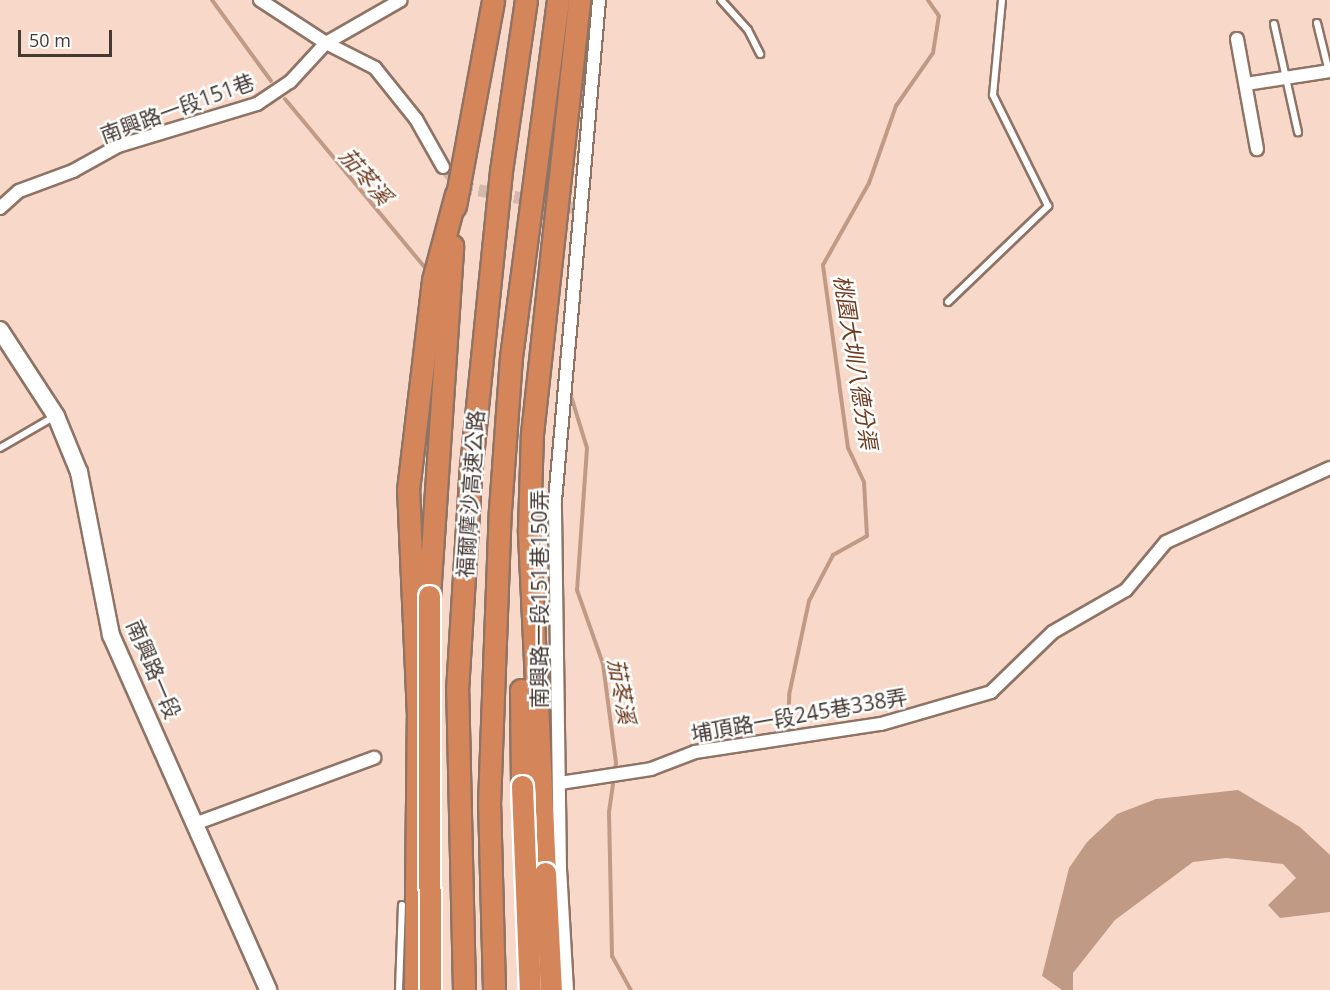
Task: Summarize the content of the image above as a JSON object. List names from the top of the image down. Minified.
{"streets":{"highway":["福爾摩沙高速公路"],"street":["南興路一段151巷","南興路一段151巷150弄","南興路一段","埔頂路一段245巷338弄"]},"crossings":[["南興路一段151巷150弄","埔頂路一段245巷338弄"]],"water":["茄苳溪","桃園大圳八德分渠"],"scale_bar":"50 m"}
